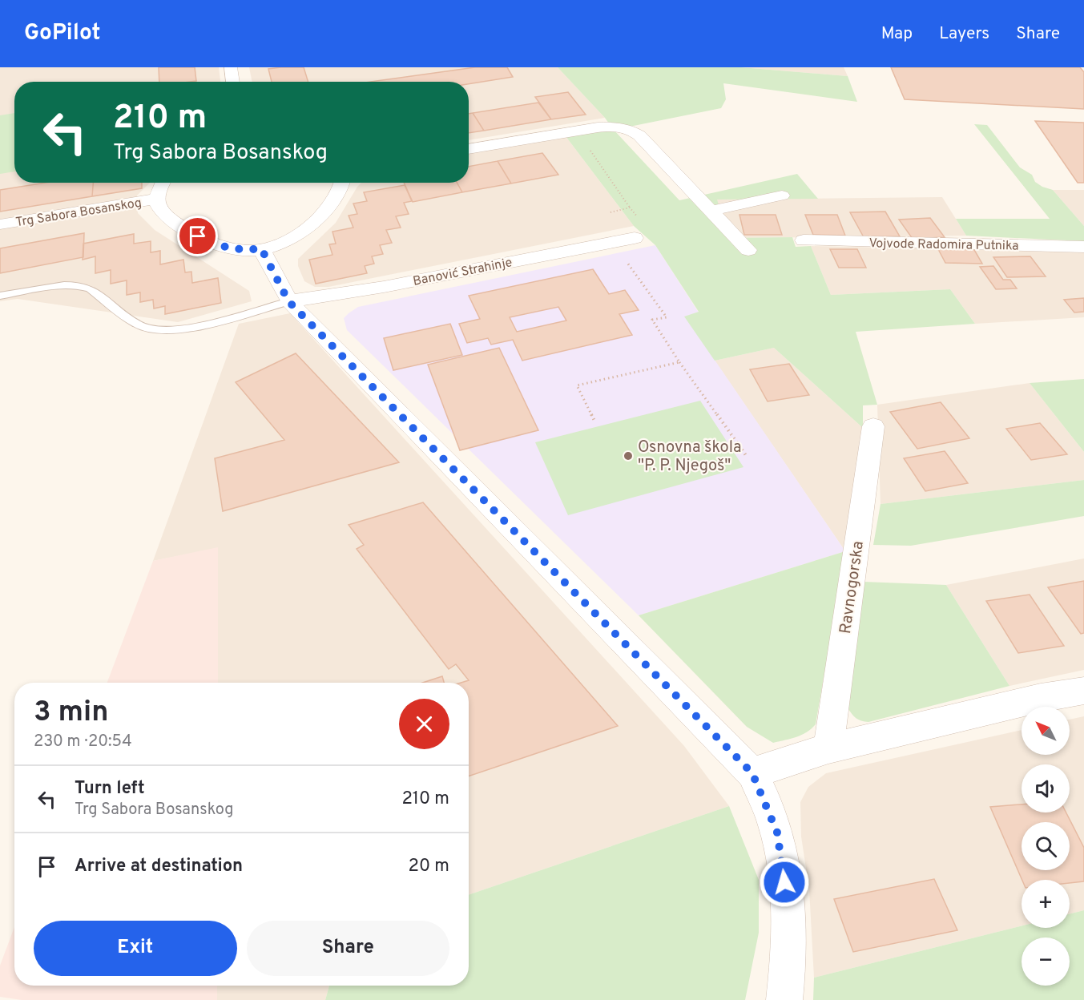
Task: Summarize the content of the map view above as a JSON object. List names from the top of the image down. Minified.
{"streets":{"street":["Trg Sabora Bosanskog","Vojvode Radomira Putnika","Banović Strahinje","Ravnogorska"]},"places":["Osnovna škola \"P. P. Njegoš\""],"north":"top left","page":{"header":"GoPilot","nav":["Map","Layers","Share"],"turn":["210 m","Trg Sabora Bosanskog"],"heading":["3 min","230 m · 20:54"],"map_buttons":["+","−"],"list":[{"name":"Turn left","note":"Trg Sabora Bosanskog","value":"210 m"},{"name":"Arrive at destination","value":"20 m"}],"buttons":["Exit","Share"]}}
